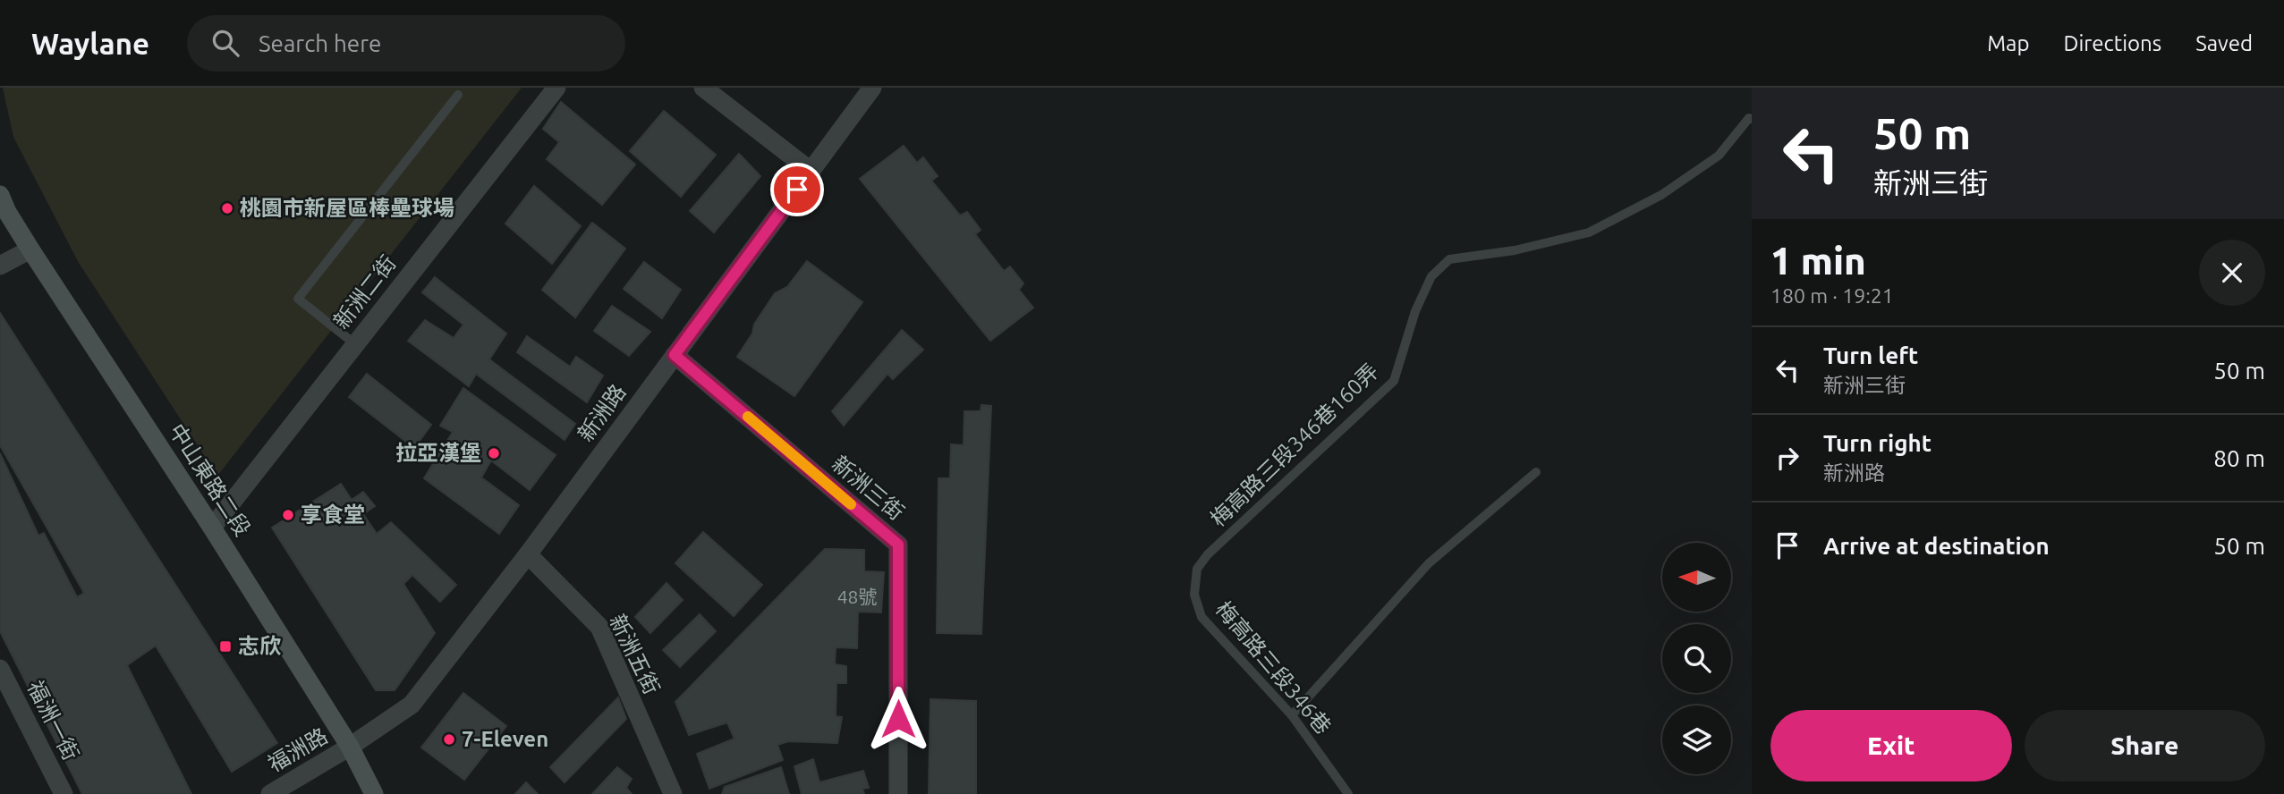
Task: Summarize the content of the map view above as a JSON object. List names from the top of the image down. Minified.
{"streets":{"main road":["中山東路二段"],"street":["新洲二街","新洲路","新洲三街","新洲五街","福洲一街","福洲路"],"lane":["梅高路三段346巷160弄","梅高路三段346巷"]},"crossings":[["新洲二街","中山東路二段"],["新洲路","中山東路二段"],["新洲路","新洲三街"],["新洲路","新洲五街"],["新洲路","福洲路"],["梅高路三段346巷160弄","梅高路三段346巷"],["中山東路二段","福洲路"]],"places":{"other":["桃園市新屋區棒壘球場","拉亞漢堡","享食堂","7-Eleven"],"transit":["志欣"]},"house_numbers":["48號"],"north":"left","page":{"header":"Waylane","search":"Search here","nav":["Map","Directions","Saved"],"turn":["50 m","新洲三街"],"heading":["1 min","180 m · 19:21"],"list":[{"name":"Turn left","note":"新洲三街","value":"50 m"},{"name":"Turn right","note":"新洲路","value":"80 m"},{"name":"Arrive at destination","value":"50 m"}],"buttons":["Exit","Share"]}}
